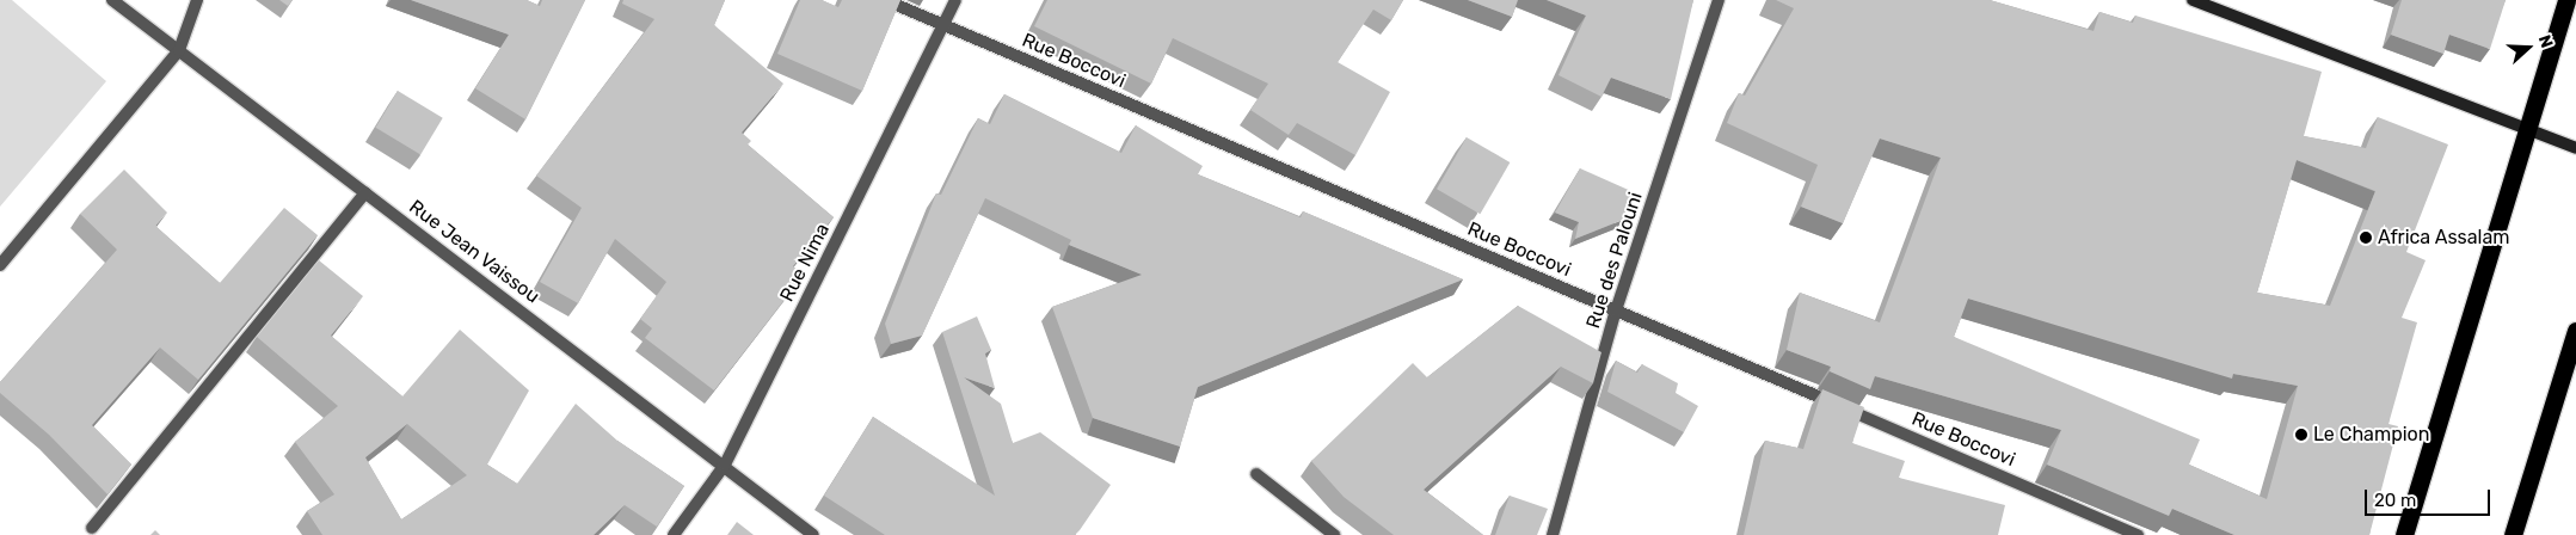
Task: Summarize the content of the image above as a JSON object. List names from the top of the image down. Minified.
{"streets":{"street":["Rue Boccovi","Rue Jean Vaissou","Rue des Palouni","Rue Nima"]},"crossings":[["Rue Boccovi","Rue des Palouni"],["Rue Boccovi","Rue Nima"],["Rue Jean Vaissou","Rue Nima"]],"places":["Africa Assalam","Le Champion"],"scale_bar":"20 m","north":"right"}
